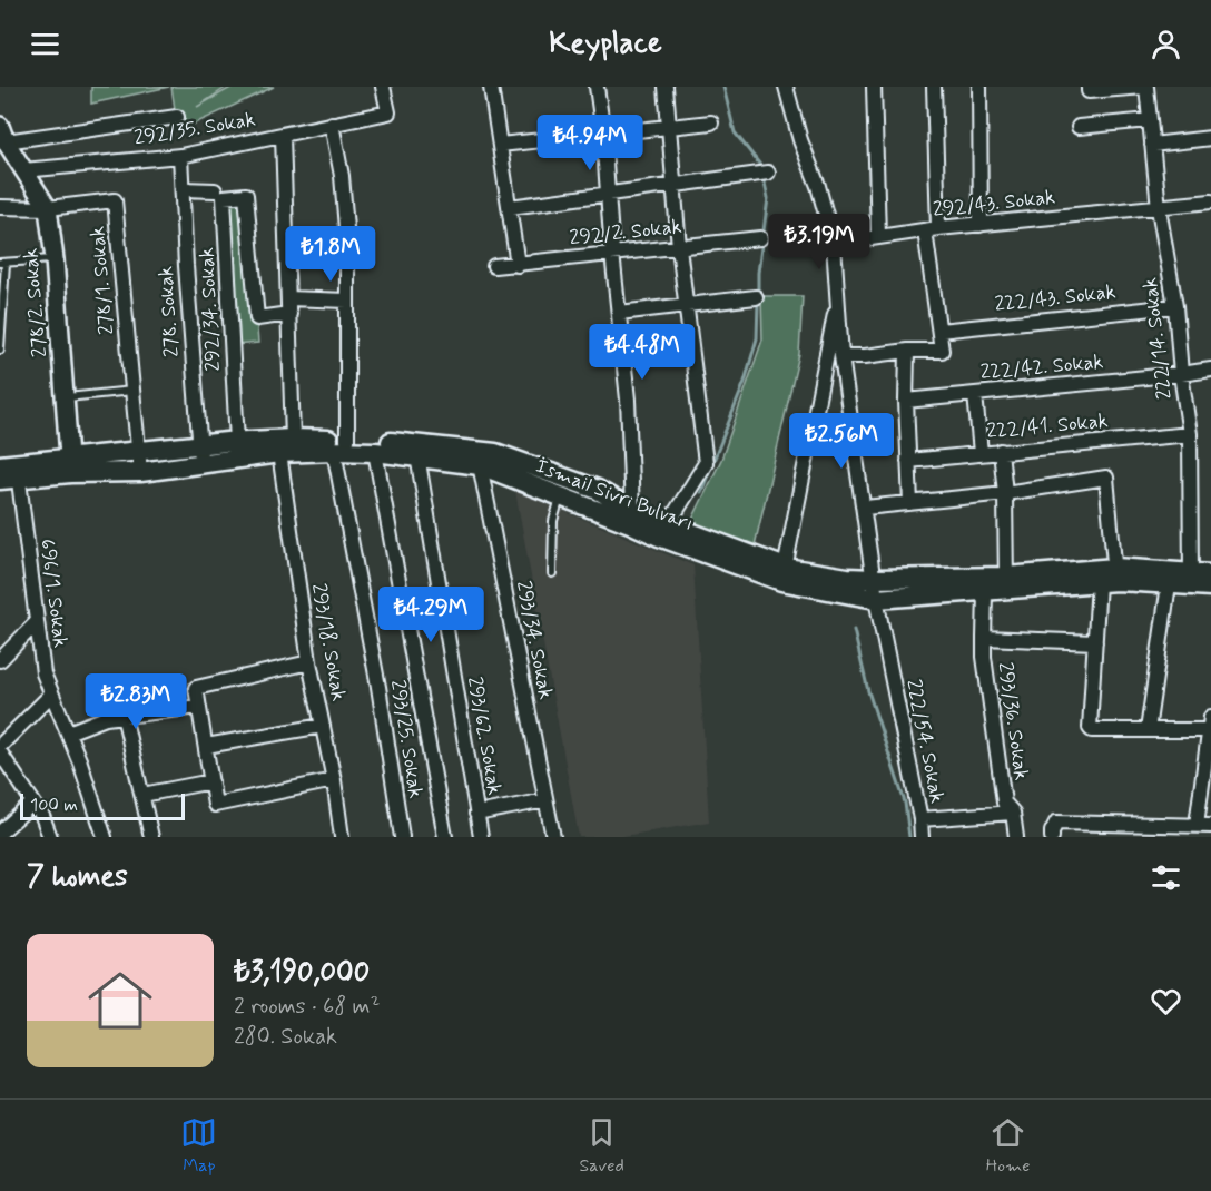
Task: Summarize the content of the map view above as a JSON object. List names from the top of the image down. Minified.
{"streets":{"main road":["İsmail Sivri Bulvarı"],"street":["292/35. Sokak","292/43. Sokak","292/2. Sokak","278/1. Sokak","222/43. Sokak","278/2. Sokak","292/34. Sokak","278. Sokak","222/14. Sokak","222/42. Sokak","222/41. Sokak","696/1. Sokak","293/34. Sokak","293/18. Sokak","293/36. Sokak","293/62. Sokak","293/25. Sokak","222/54. Sokak"]},"crossings":[["292/35. Sokak","278/2. Sokak"],["292/35. Sokak","278. Sokak"],["292/35. Sokak","293/25. Sokak"],["292/43. Sokak","222/14. Sokak"],["278/1. Sokak","278/2. Sokak"],["278/1. Sokak","İsmail Sivri Bulvarı"],["222/43. Sokak","222/14. Sokak"],["278/2. Sokak","İsmail Sivri Bulvarı"],["292/34. Sokak","İsmail Sivri Bulvarı"],["278. Sokak","İsmail Sivri Bulvarı"],["222/14. Sokak","222/42. Sokak"],["222/14. Sokak","222/41. Sokak"],["222/14. Sokak","İsmail Sivri Bulvarı"],["İsmail Sivri Bulvarı","696/1. Sokak"],["İsmail Sivri Bulvarı","293/34. Sokak"],["İsmail Sivri Bulvarı","293/18. Sokak"],["İsmail Sivri Bulvarı","293/62. Sokak"],["İsmail Sivri Bulvarı","293/25. Sokak"],["İsmail Sivri Bulvarı","222/54. Sokak"],["293/36. Sokak","222/54. Sokak"]],"scale_bar":"100 m","page":{"header":"Keyplace","price":["₺4.94M","₺3.19M","₺1.8M","₺4.48M","₺2.56M","₺4.29M","₺2.83M"],"scale":"100 m","heading":"7 homes","list":[{"name":"₺3,190,000","note":"2 rooms · 68 m² · 280. Sokak"}],"tabs":["Map","Saved","Home"]}}
